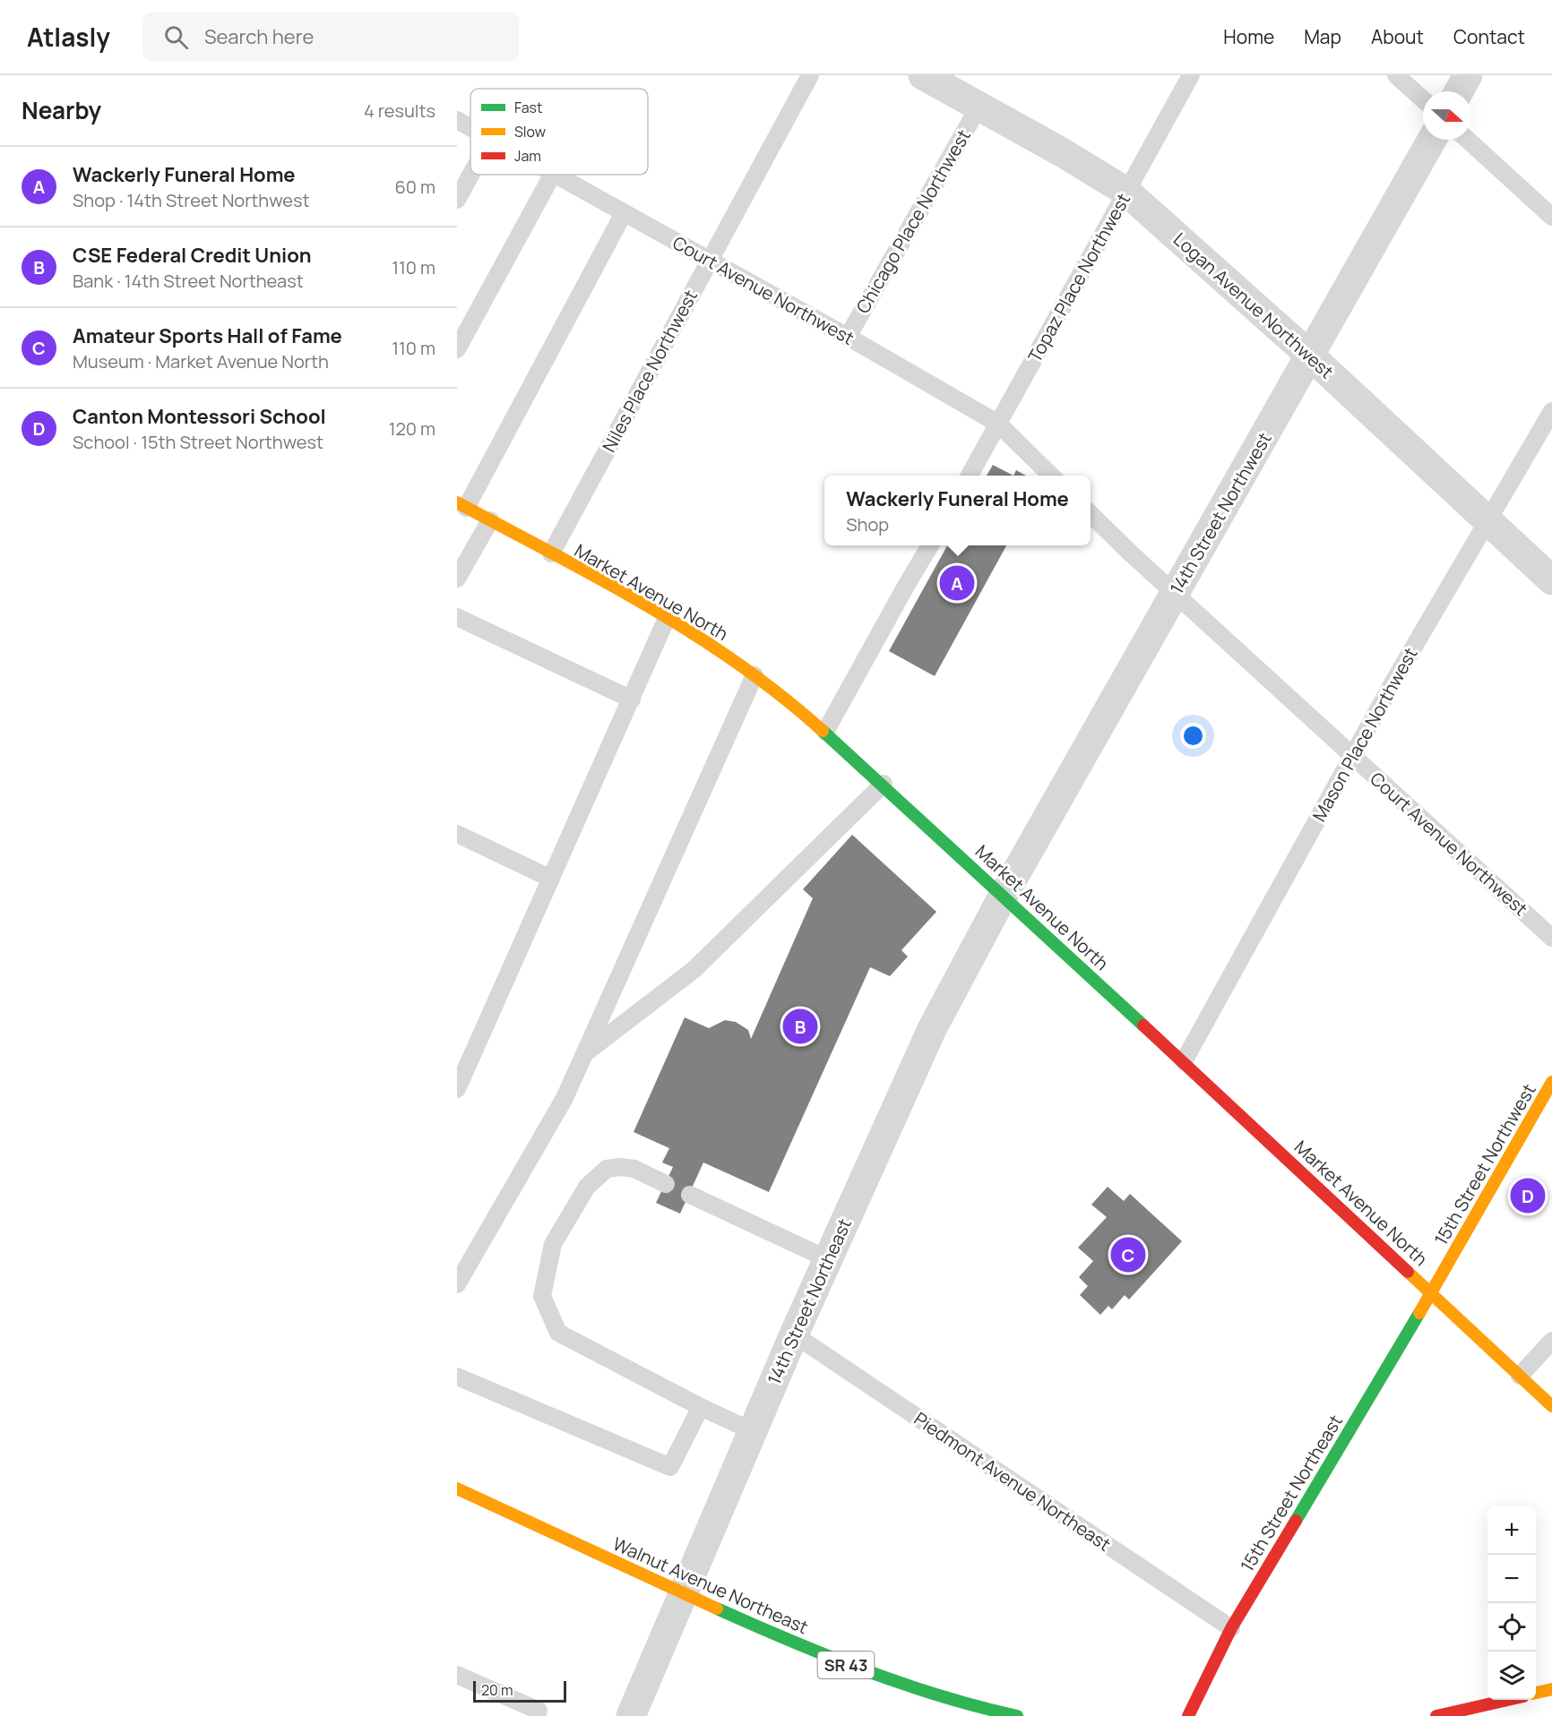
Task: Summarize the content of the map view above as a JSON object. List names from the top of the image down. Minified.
{"streets":{"street":["Logan Avenue Northwest","14th Street Northwest","Market Avenue North","15th Street Northwest","14th Street Northeast","15th Street Northeast","Walnut Avenue Northeast","SR 43"],"lane":["Chicago Place Northwest","Topaz Place Northwest","Court Avenue Northwest","Niles Place Northwest","Mason Place Northwest","Piedmont Avenue Northeast"]},"crossings":[["Chicago Place Northwest","Court Avenue Northwest"],["Chicago Place Northwest","Logan Avenue Northwest"],["Topaz Place Northwest","Court Avenue Northwest"],["Topaz Place Northwest","Logan Avenue Northwest"],["Court Avenue Northwest","Niles Place Northwest"],["Court Avenue Northwest","14th Street Northwest"],["Court Avenue Northwest","Mason Place Northwest"],["Logan Avenue Northwest","14th Street Northwest"],["Logan Avenue Northwest","Mason Place Northwest"],["Niles Place Northwest","Market Avenue North"],["14th Street Northwest","Market Avenue North"],["14th Street Northwest","14th Street Northeast"],["Market Avenue North","Mason Place Northwest"],["Market Avenue North","15th Street Northwest"],["Market Avenue North","14th Street Northeast"],["Market Avenue North","15th Street Northeast"],["15th Street Northwest","15th Street Northeast"],["14th Street Northeast","Piedmont Avenue Northeast"],["14th Street Northeast","Walnut Avenue Northeast"],["Piedmont Avenue Northeast","15th Street Northeast"]],"legend":["Fast","Slow","Jam"],"scale_bar":"20 m","north":"right","page":{"header":"Atlasly","search":"Search here","nav":["Home","Map","About","Contact"],"heading":["Nearby","4 results"],"list":[{"mark":"A","name":"Wackerly Funeral Home","note":"Shop · 14th Street Northwest","value":"60 m"},{"mark":"B","name":"CSE Federal Credit Union","note":"Bank · 14th Street Northeast","value":"110 m"},{"mark":"C","name":"Amateur Sports Hall of Fame","note":"Museum · Market Avenue North","value":"110 m"},{"mark":"D","name":"Canton Montessori School","note":"School · 15th Street Northwest","value":"120 m"}],"popup":["Wackerly Funeral Home","Shop"],"pins":["A","B","D","C"],"map_buttons":["+","−"],"scale":"20 m"}}
